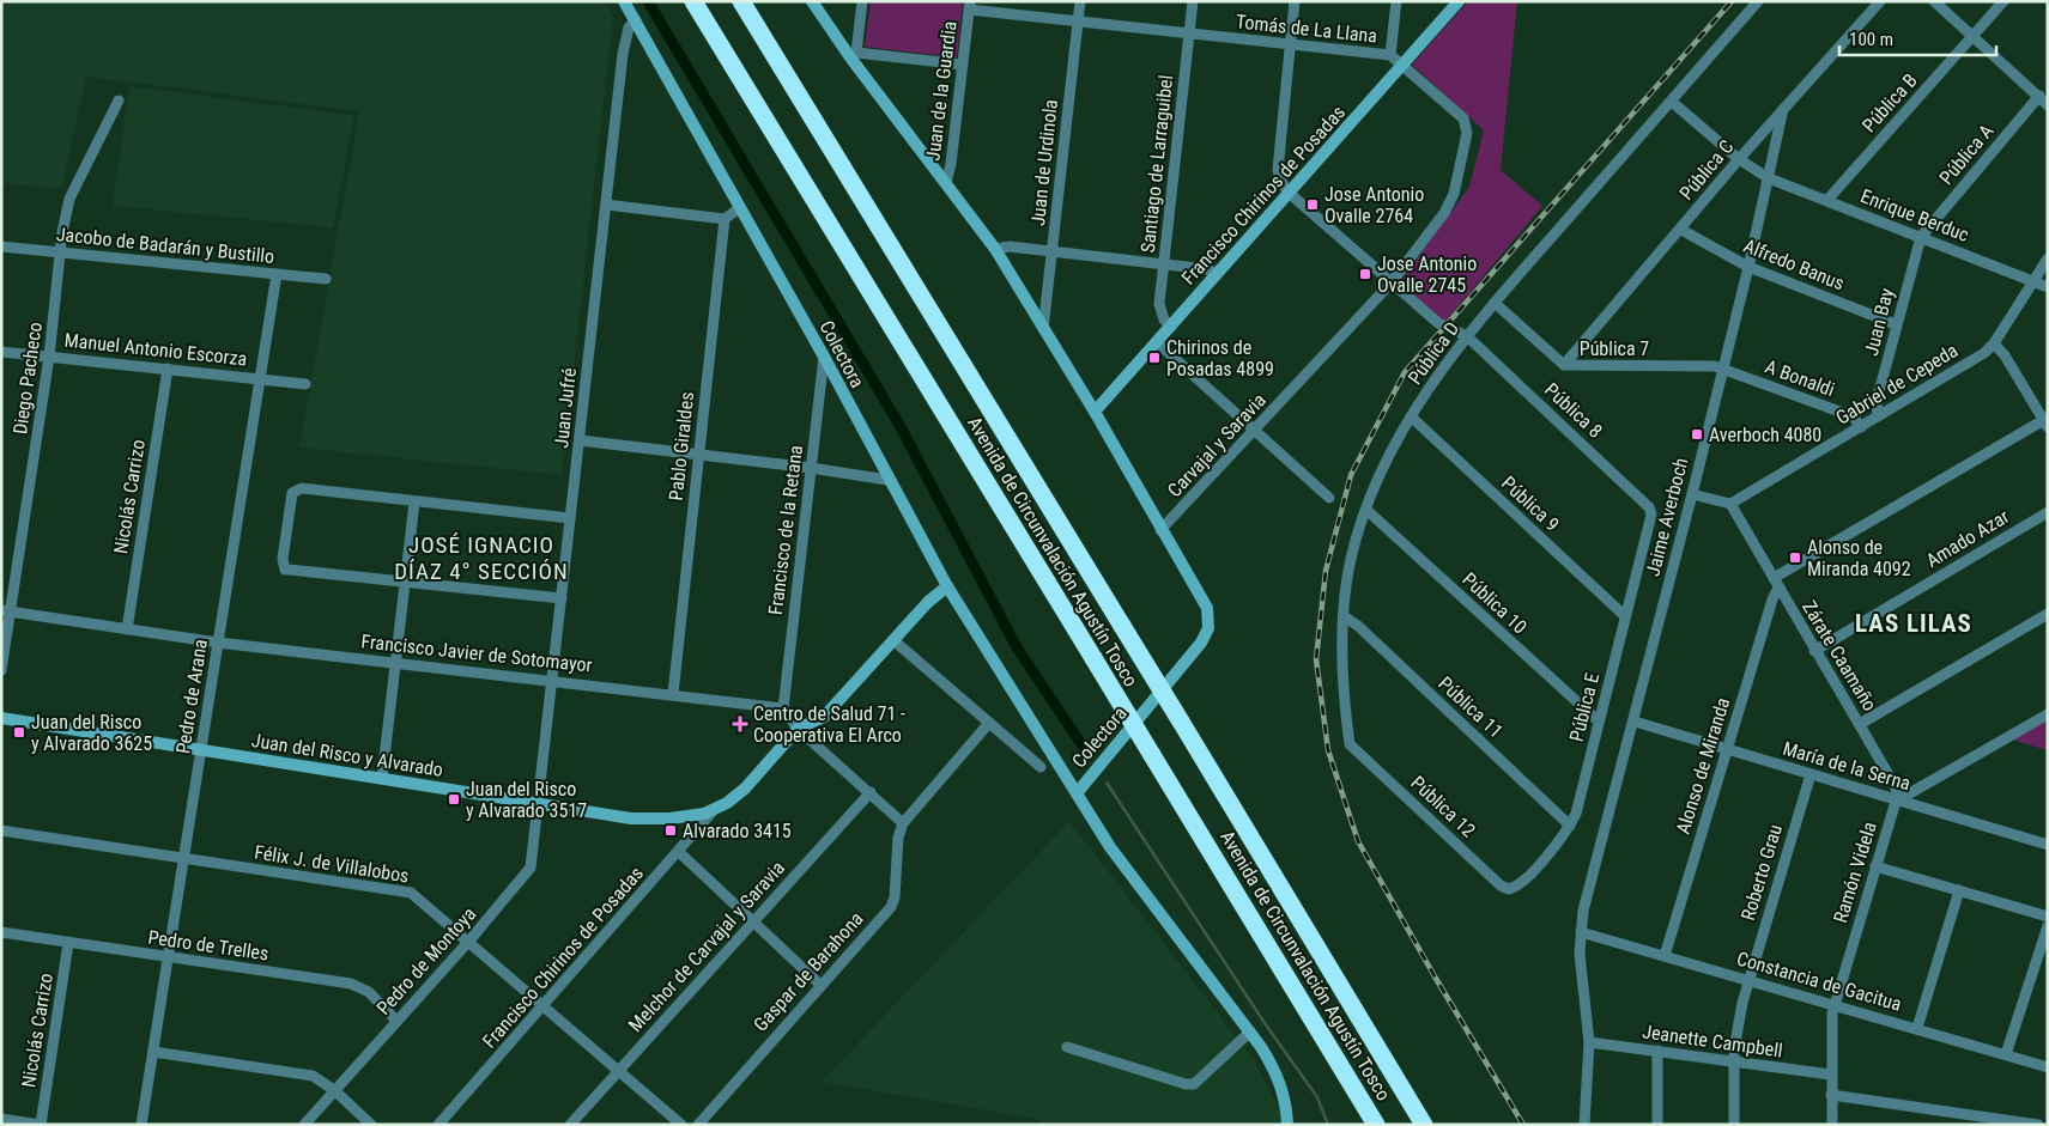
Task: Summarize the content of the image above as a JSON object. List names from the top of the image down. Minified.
{"streets":{"highway":["Avenida de Circunvalación Agustín Tosco"],"main road":["Francisco Chirinos de Posadas","Colectora","Juan del Risco y Alvarado"],"street":["Tomás de La Llana","Juan de la Guardia","Pública B","Pública A","Juan de Urdinola","Santiago de Larraguibel","Pública C","Enrique Berduc","Jacobo de Badarán y Bustillo","Alfredo Banus","Juan Bay","Pública 7","Manuel Antonio Escorza","Pública D","Diego Pacheco","A Bonaldi","Gabriel de Cepeda","Juan Jufré","Pública 8","Carvajal y Saravia","Pablo Giraldes","Nicolás Carrizo","Pública 9","Jaime Averboch","Francisco de la Retana","Amado Azar","Pública 10","Francisco Javier de Sotomayor","Zárate Caamaño","Pedro de Arana","Pública 11","Pública E","Alonso de Miranda","María de la Serna","Pública 12","Félix J. de Villalobos","Roberto Grau","Ramón Videla","Pedro de Trelles","Melchor de Carvajal y Saravia","Pedro de Montoya","Gaspar de Barahona","Constancia de Gacitua","Jeanette Campbell"]},"crossings":[["Tomás de La Llana","Juan de la Guardia"],["Tomás de La Llana","Juan de Urdinola"],["Tomás de La Llana","Santiago de Larraguibel"],["Juan de la Guardia","Colectora"],["Pública B","Enrique Berduc"],["Pública A","Enrique Berduc"],["Pública A","Juan Bay"],["Juan de Urdinola","Colectora"],["Santiago de Larraguibel","Francisco Chirinos de Posadas"],["Pública C","Enrique Berduc"],["Pública C","Alfredo Banus"],["Pública C","Pública 7"],["Pública C","Jaime Averboch"],["Francisco Chirinos de Posadas","Colectora"],["Francisco Chirinos de Posadas","Carvajal y Saravia"],["Francisco Chirinos de Posadas","Juan del Risco y Alvarado"],["Francisco Chirinos de Posadas","Félix J. de Villalobos"],["Enrique Berduc","Juan Bay"],["Enrique Berduc","Pública D"],["Enrique Berduc","Gabriel de Cepeda"],["Enrique Berduc","Jaime Averboch"],["Jacobo de Badarán y Bustillo","Diego Pacheco"],["Jacobo de Badarán y Bustillo","Pedro de Arana"],["Alfredo Banus","Juan Bay"],["Alfredo Banus","Jaime Averboch"],["Juan Bay","Gabriel de Cepeda"],["Pública 7","Pública D"],["Pública 7","A Bonaldi"],["Pública 7","Jaime Averboch"],["Manuel Antonio Escorza","Diego Pacheco"],["Manuel Antonio Escorza","Nicolás Carrizo"],["Manuel Antonio Escorza","Pedro de Arana"],["Pública D","Pública 8"],["Pública D","Pública 9"],["Pública D","Pública 10"],["Pública D","Pública 11"],["Pública D","Pública 12"],["Colectora","Juan Jufré"],["Colectora","Carvajal y Saravia"],["Colectora","Francisco de la Retana"],["Diego Pacheco","Francisco Javier de Sotomayor"],["A Bonaldi","Gabriel de Cepeda"],["A Bonaldi","Jaime Averboch"],["Gabriel de Cepeda","Zárate Caamaño"],["Juan Jufré","Francisco Javier de Sotomayor"],["Juan Jufré","Juan del Risco y Alvarado"],["Juan Jufré","Pedro de Montoya"],["Pública 8","Pública E"],["Pablo Giraldes","Francisco Javier de Sotomayor"],["Nicolás Carrizo","Francisco Javier de Sotomayor"],["Nicolás Carrizo","Pedro de Trelles"],["Pública 9","Pública E"],["Jaime Averboch","María de la Serna"],["Jaime Averboch","Constancia de Gacitua"],["Jaime Averboch","Jeanette Campbell"],["Francisco de la Retana","Francisco Javier de Sotomayor"],["Amado Azar","Zárate Caamaño"],["Pública 10","Pública E"],["Francisco Javier de Sotomayor","Pedro de Arana"],["Zárate Caamaño","Alonso de Miranda"],["Zárate Caamaño","María de la Serna"],["Zárate Caamaño","Ramón Videla"],["Pedro de Arana","Juan del Risco y Alvarado"],["Pedro de Arana","Félix J. de Villalobos"],["Pedro de Arana","Pedro de Trelles"],["Pública 11","Pública E"],["Pública E","Pública 12"],["Juan del Risco y Alvarado","Pedro de Montoya"],["Alonso de Miranda","María de la Serna"],["Alonso de Miranda","Constancia de Gacitua"],["María de la Serna","Roberto Grau"],["María de la Serna","Ramón Videla"],["Félix J. de Villalobos","Melchor de Carvajal y Saravia"],["Félix J. de Villalobos","Pedro de Montoya"],["Roberto Grau","Constancia de Gacitua"],["Roberto Grau","Jeanette Campbell"],["Ramón Videla","Constancia de Gacitua"],["Ramón Videla","Jeanette Campbell"],["Pedro de Trelles","Pedro de Montoya"]],"districts":["JOSÉ IGNACIO DÍAZ 4° SECCIÓN","LAS LILAS"],"places":{"transit":["Jose Antonio Ovalle 2764","Jose Antonio Ovalle 2745","Chirinos de Posadas 4899","Averboch 4080","Alonso de Miranda 4092","Juan del Risco y Alvarado 3625","Juan del Risco y Alvarado 3517","Alvarado 3415"],"health":["Centro de Salud 71 - Cooperativa El Arco"]},"scale_bar":"100 m"}
